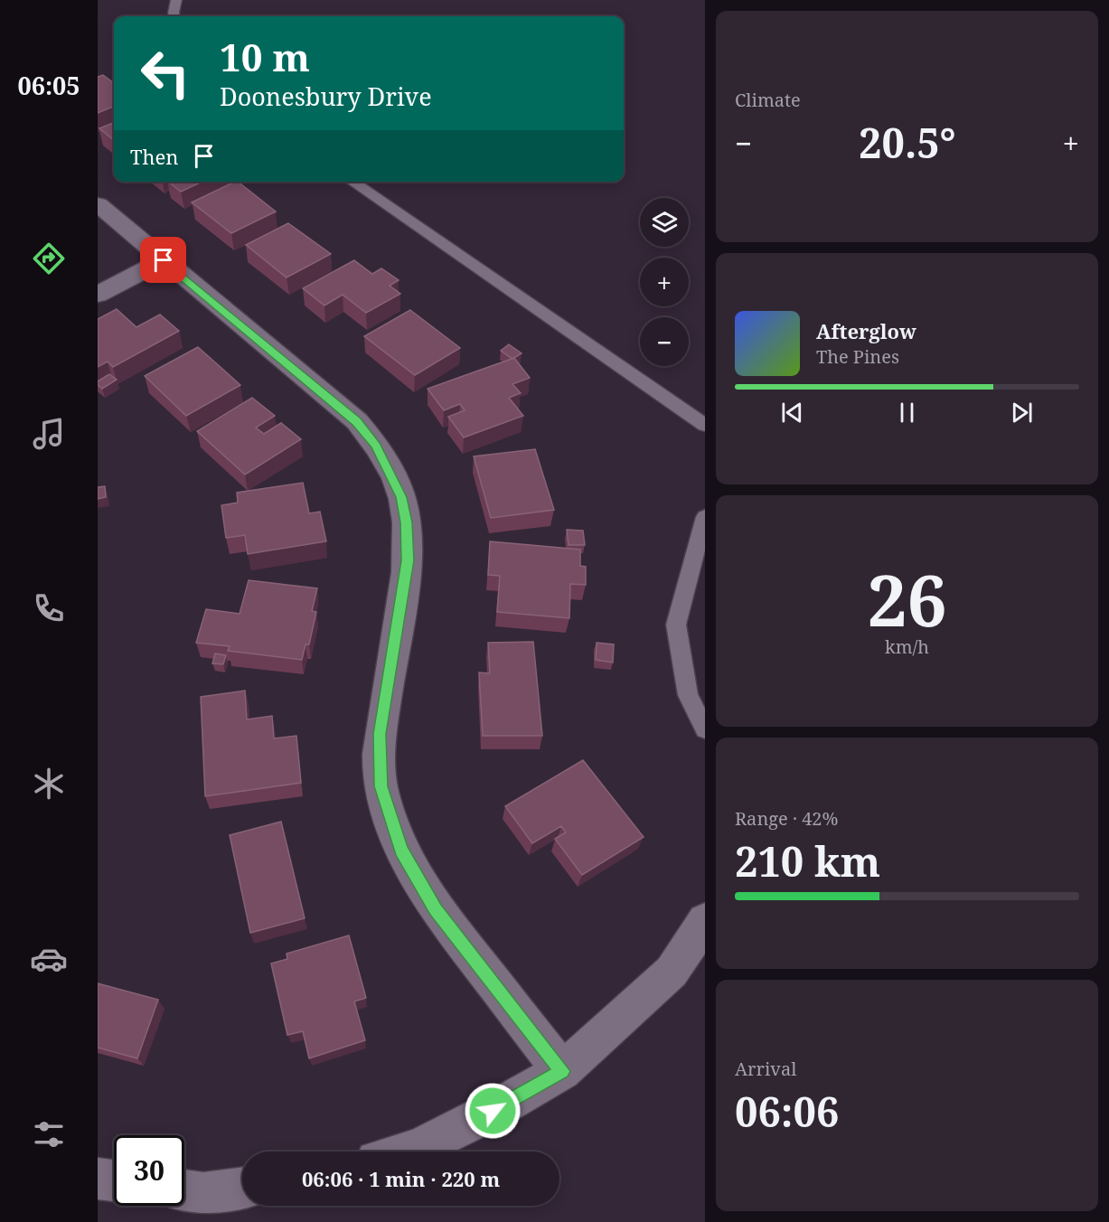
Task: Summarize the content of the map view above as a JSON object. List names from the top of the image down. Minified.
{"page":{"tabs":"06:05","tile":["Climate",["26","km/h"],["Range · 42%","210 km"],["Arrival","06:06"]],"turn":["10 m","Doonesbury Drive"],"heat":["−","20.5°","+"],"then":"Then","map_buttons":["+","−"],"song":["Afterglow","The Pines"],"limit":"30","trip":"06:06 · 1 min · 220 m"}}
